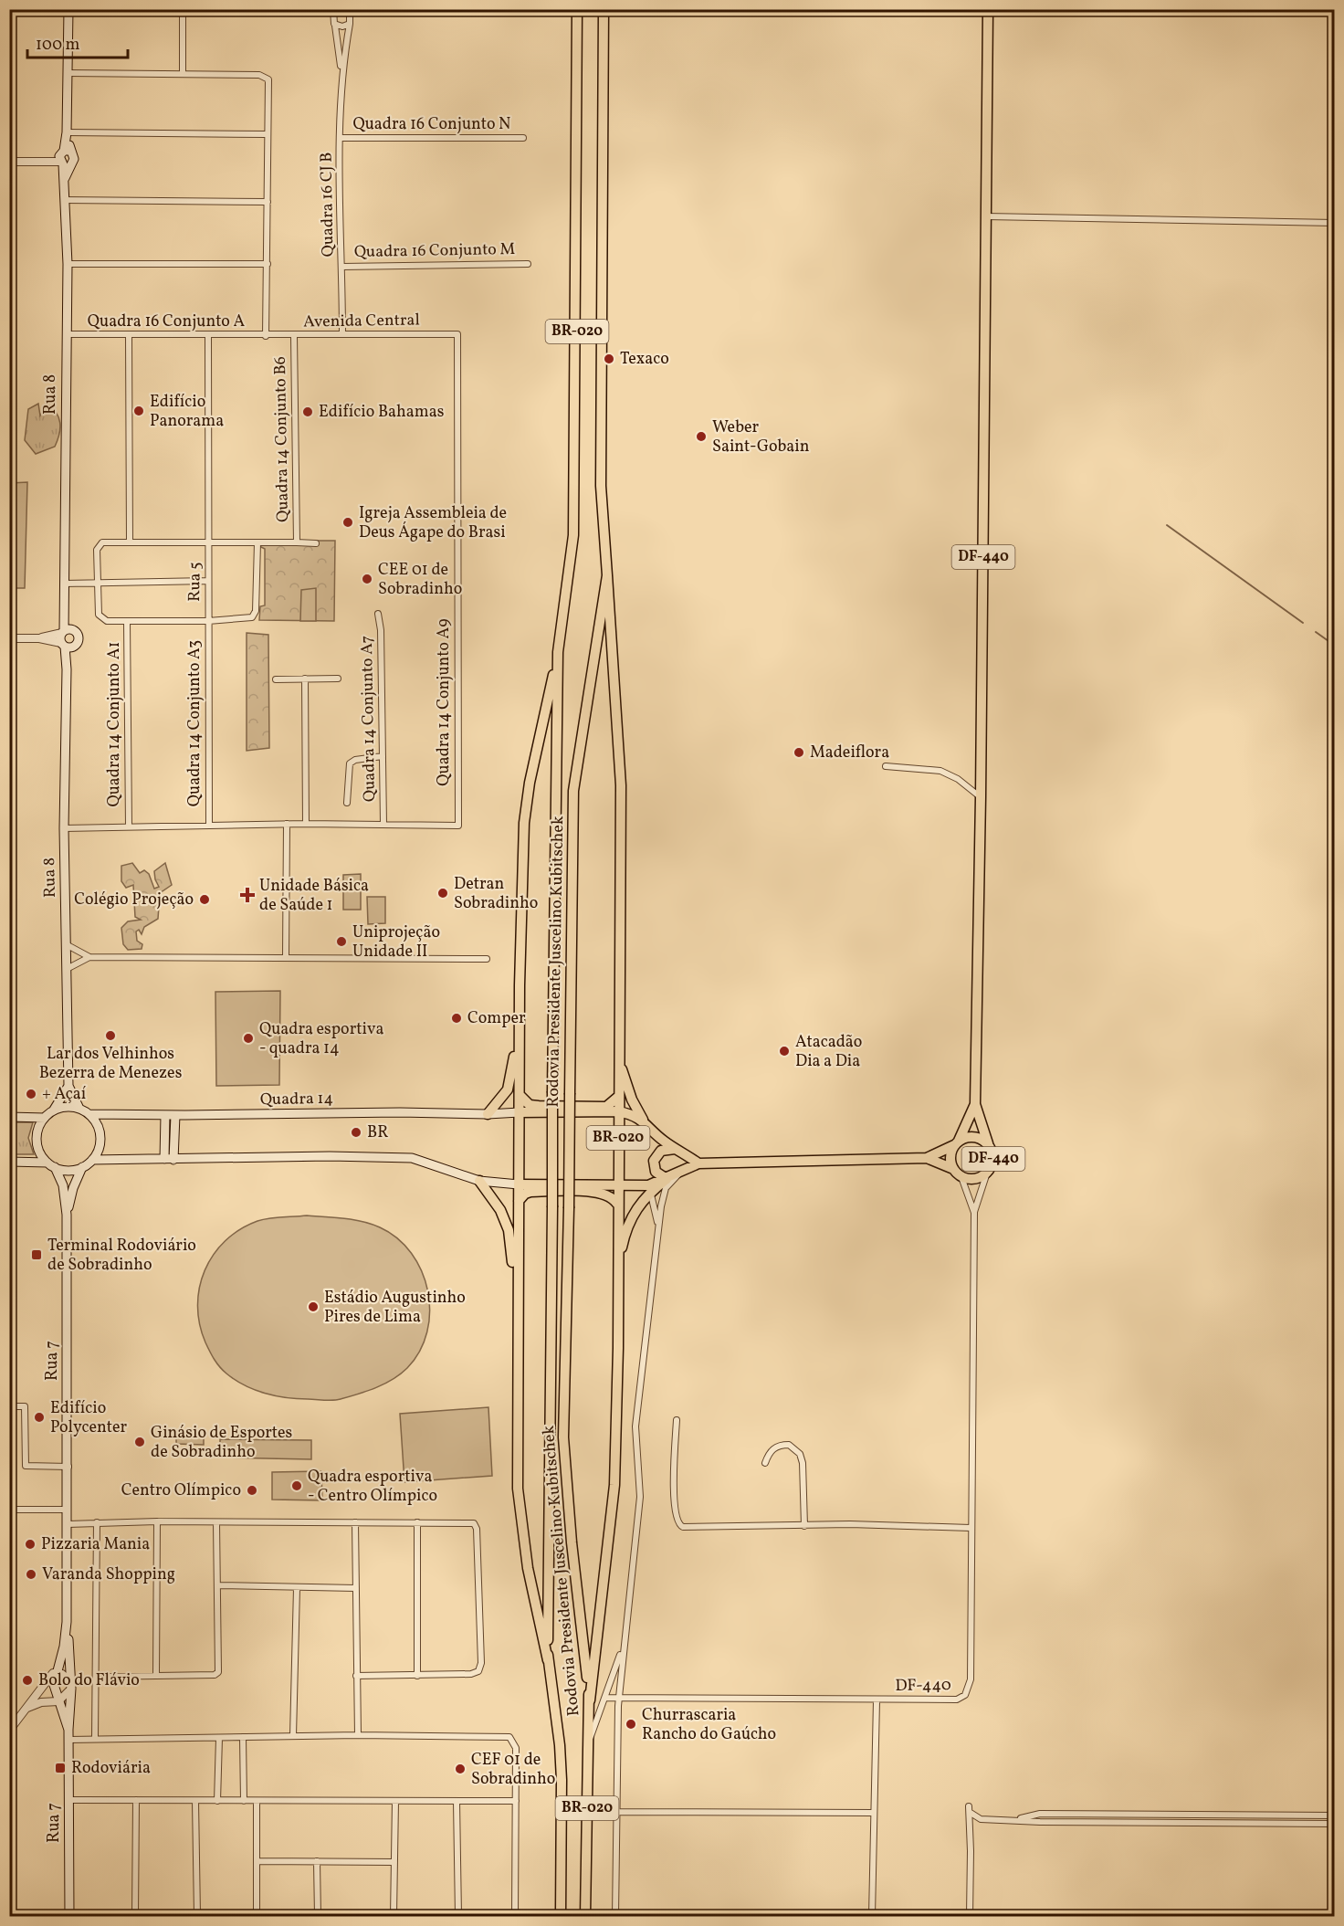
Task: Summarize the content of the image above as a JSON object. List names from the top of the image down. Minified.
{"streets":{"main road":["BR-020","Rua 8","DF-440","Rodovia Presidente Juscelino Kubitschek","Quadra 14","Rua 7"],"street":["Quadra 16 Conjunto N","Quadra 16 CJ B","Quadra 16 Conjunto M","Quadra 16 Conjunto A","Avenida Central","Quadra 14 Conjunto B6","Rua 5","Quadra 14 Conjunto A9","Quadra 14 Conjunto A7","Quadra 14 Conjunto A3","Quadra 14 Conjunto A1"]},"crossings":[["Quadra 16 Conjunto N","Quadra 16 CJ B"],["Quadra 16 CJ B","Quadra 16 Conjunto M"],["Quadra 16 CJ B","Avenida Central"],["Quadra 16 Conjunto A","Avenida Central"],["Quadra 16 Conjunto A","Rua 8"],["Quadra 16 Conjunto A","Rua 5"],["Avenida Central","Quadra 14 Conjunto B6"],["Avenida Central","Quadra 14 Conjunto A9"],["BR-020","Rodovia Presidente Juscelino Kubitschek"],["BR-020","Quadra 14"],["Rua 8","Quadra 14"],["Rua 8","Rua 7"],["Rua 5","Quadra 14 Conjunto A3"],["Quadra 14 Conjunto A9","Quadra 14 Conjunto A7"],["Quadra 14","Rua 7"]],"places":{"other":["Texaco","Edifício Panorama","Edifício Bahamas","Weber Saint-Gobain","Igreja Assembleia de Deus Ágape do Brasi","CEE 01 de Sobradinho","Madeiflora","Detran Sobradinho","Colégio Projeção","Uniprojeção Unidade II","Comper","Lar dos Velhinhos Bezerra de Menezes","Quadra esportiva - quadra 14","Atacadão Dia a Dia","+ Açaí","BR","Estádio Augustinho Pires de Lima","Edifício Polycenter","Ginásio de Esportes de Sobradinho","Quadra esportiva - Centro Olímpico","Centro Olímpico","Pizzaria Mania","Varanda Shopping","Bolo do Flávio","Churrascaria Rancho do Gaúcho","CEF 01 de Sobradinho"],"health":["Unidade Básica de Saúde 1"],"transit":["Terminal Rodoviário de Sobradinho","Rodoviária"]},"scale_bar":"100 m"}
